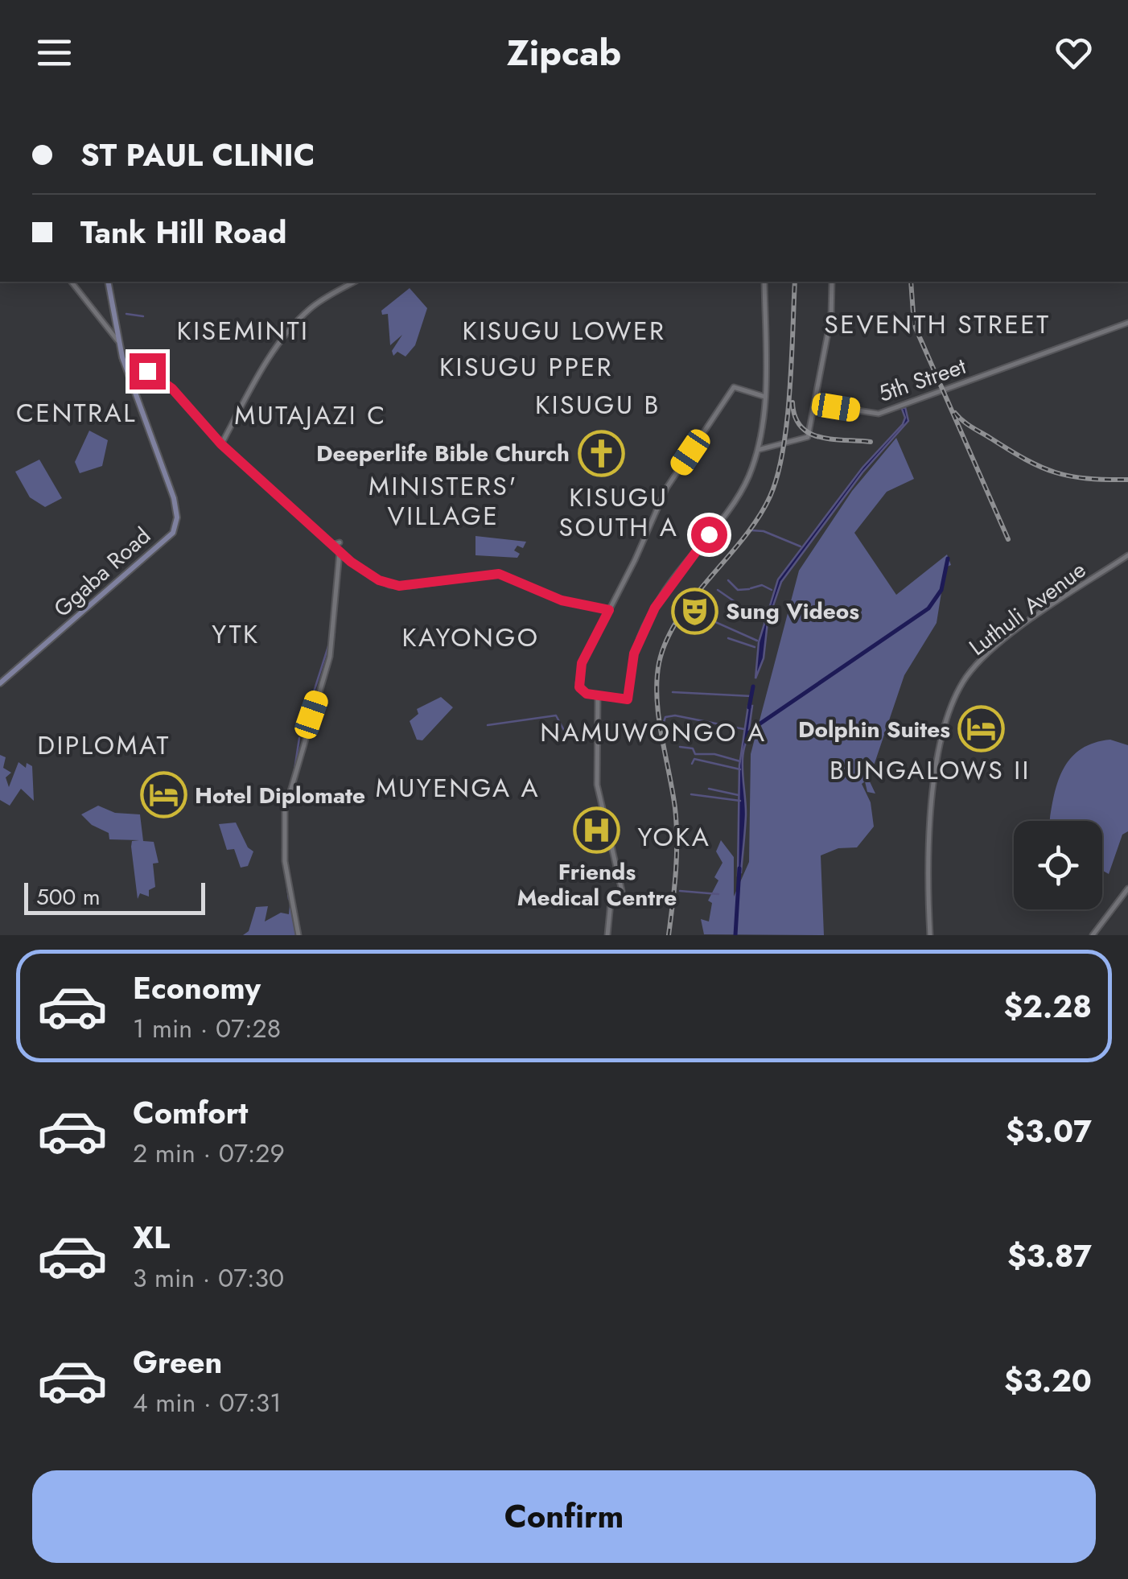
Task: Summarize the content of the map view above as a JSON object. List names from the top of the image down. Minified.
{"streets":{"main road":["Ggaba Road"],"street":["5th Street","Luthuli Avenue"]},"districts":["SEVENTH STREET","KISEMINTI","KISUGU LOWER","KISUGU PPER","KISUGU B","CENTRAL","MUTAJAZI C","MINISTERS' VILLAGE","KISUGU SOUTH A","YTK","KAYONGO","NAMUWONGO A","DIPLOMAT","BUNGALOWS II","MUYENGA A","YOKA"],"places":{"church":["Deeperlife Bible Church"],"theatre":["Sung Videos"],"hotel":["Dolphin Suites","Hotel Diplomate"],"hospital":["Friends Medical Centre"]},"scale_bar":"500 m","page":{"header":"Zipcab","banner":["ST PAUL CLINIC","Tank Hill Road"],"scale":"500 m","list":[{"name":"Economy","note":"1 min · 07:28","value":"$2.28"},{"name":"Comfort","note":"2 min · 07:29","value":"$3.07"},{"name":"XL","note":"3 min · 07:30","value":"$3.87"},{"name":"Green","note":"4 min · 07:31","value":"$3.20"}],"buttons":"Confirm"}}
